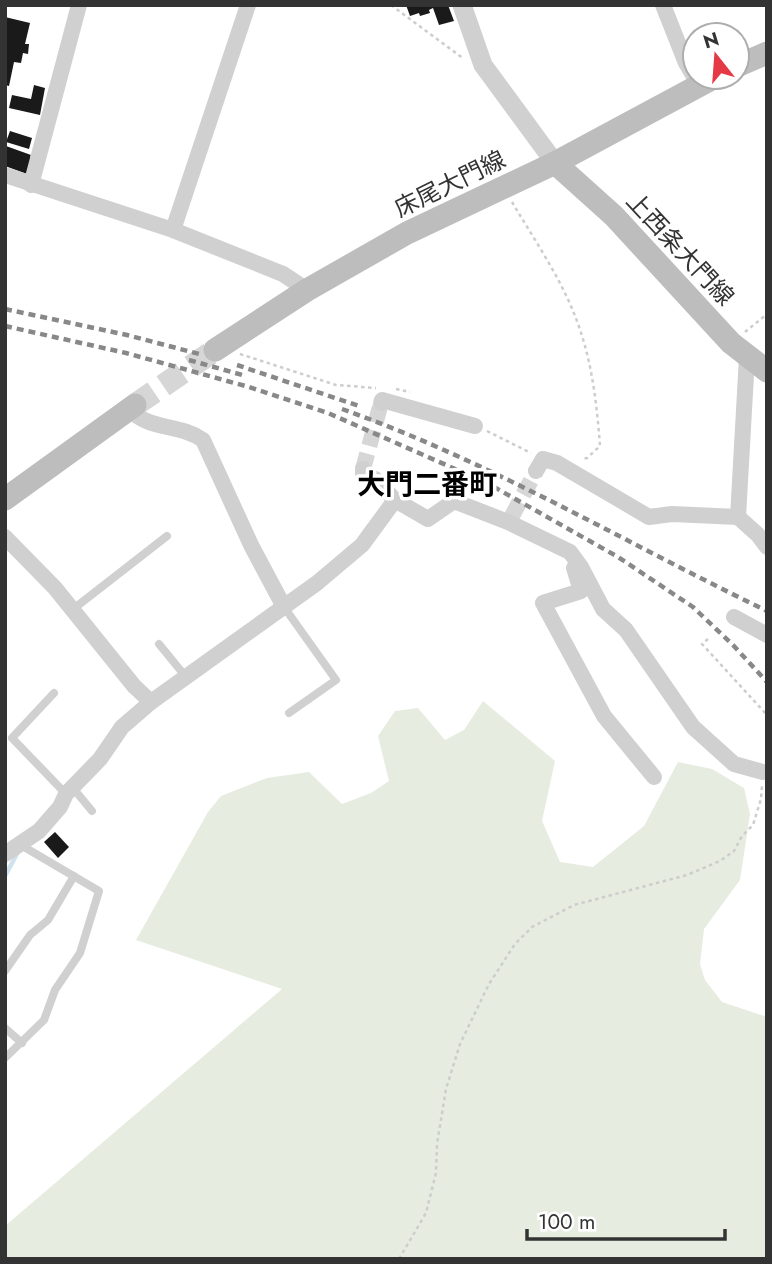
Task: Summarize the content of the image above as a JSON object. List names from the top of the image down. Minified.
{"streets":{"main road":["床尾大門線","上西条大門線"]},"crossings":[["床尾大門線","上西条大門線"]],"districts":["大門二番町"],"scale_bar":"100 m","north":"top"}
